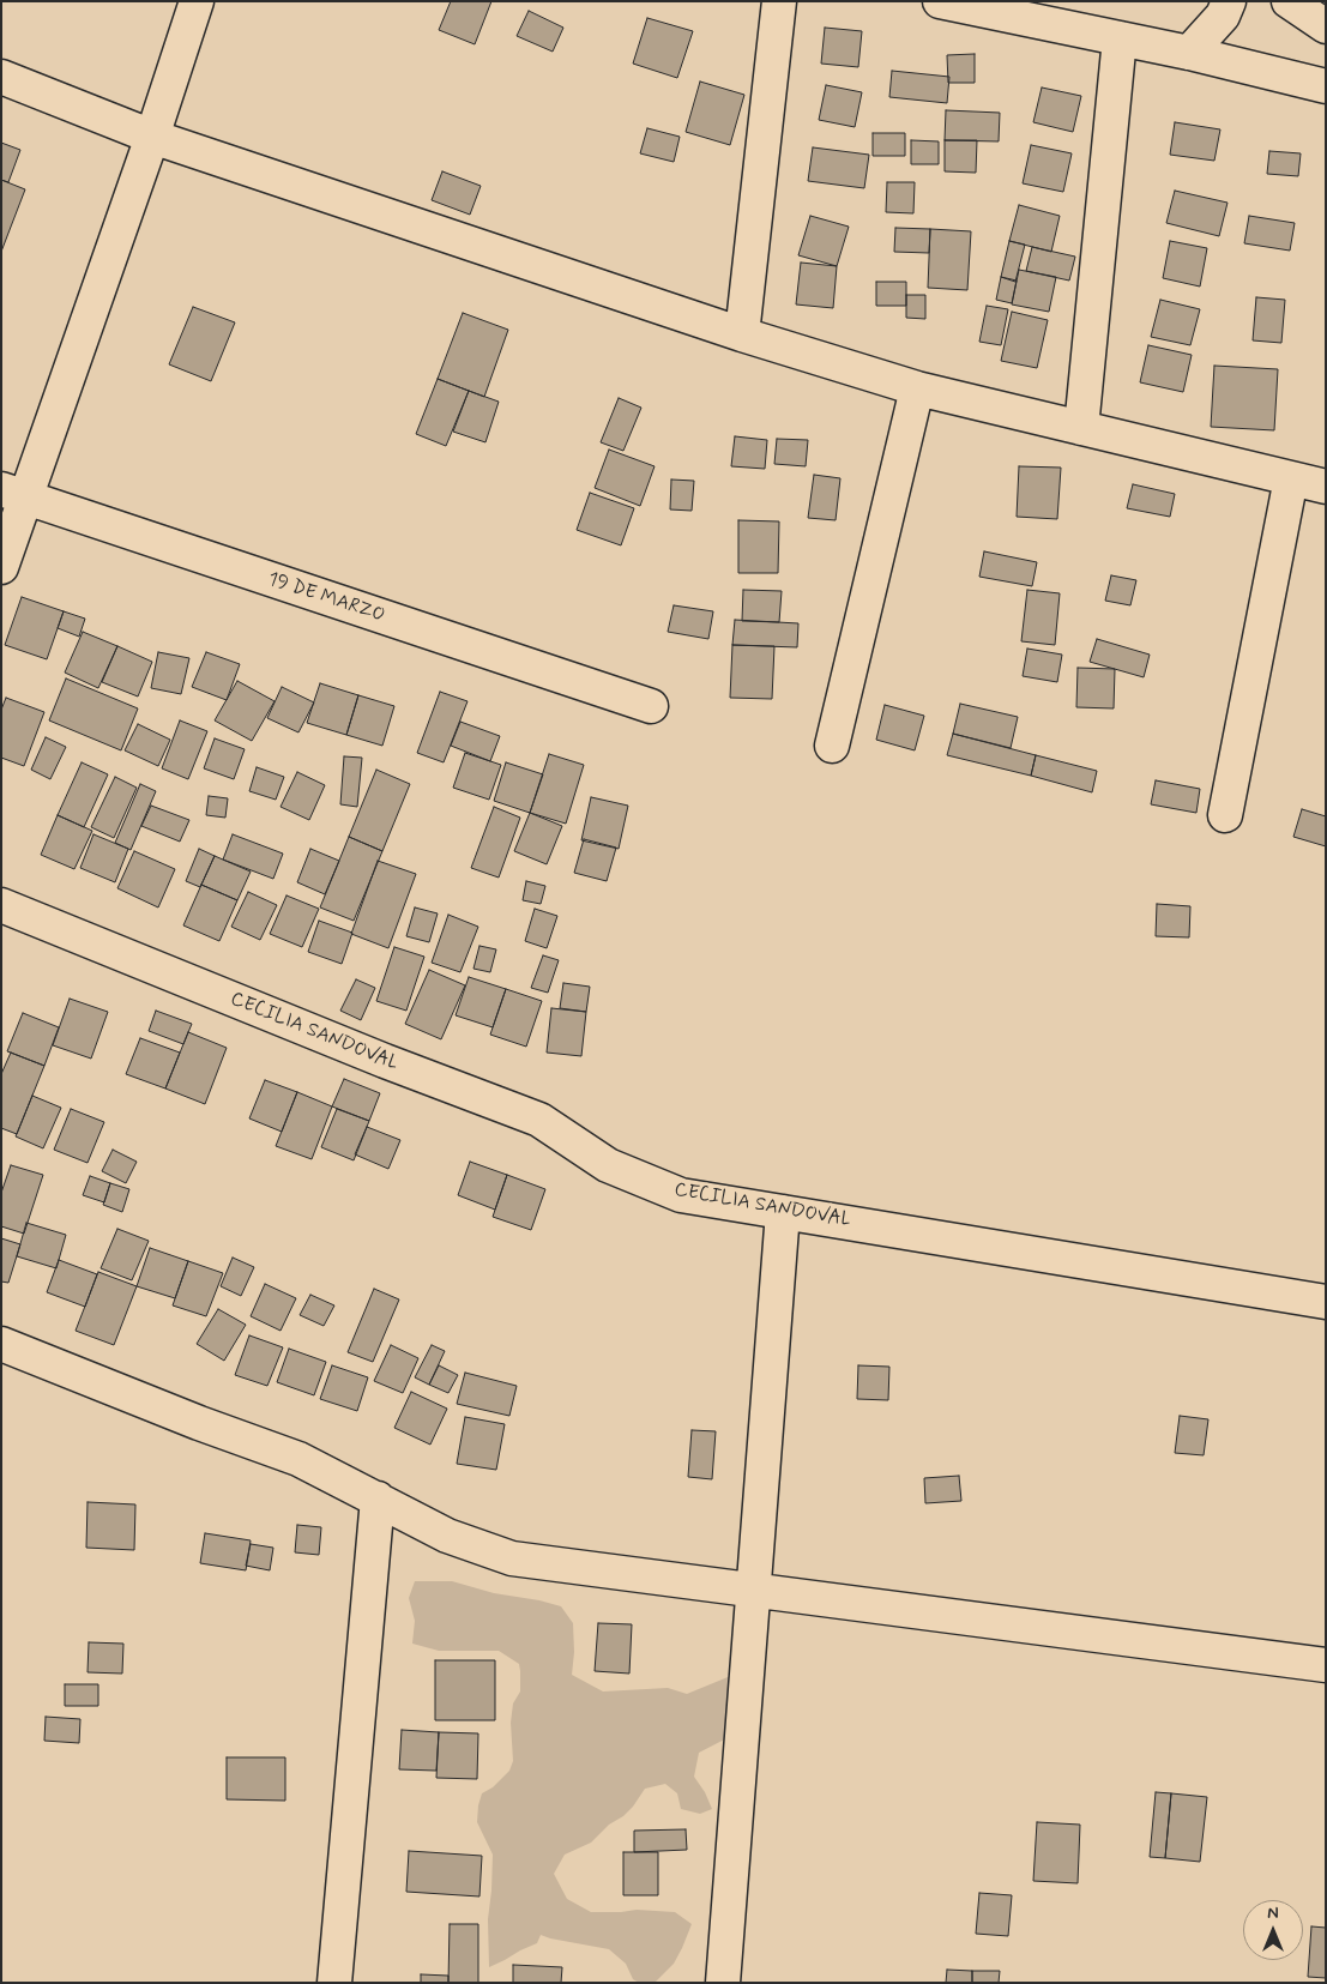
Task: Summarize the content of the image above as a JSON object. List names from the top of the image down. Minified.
{"streets":{"street":["19 DE MARZO","CECILIA SANDOVAL"]},"north":"top"}
